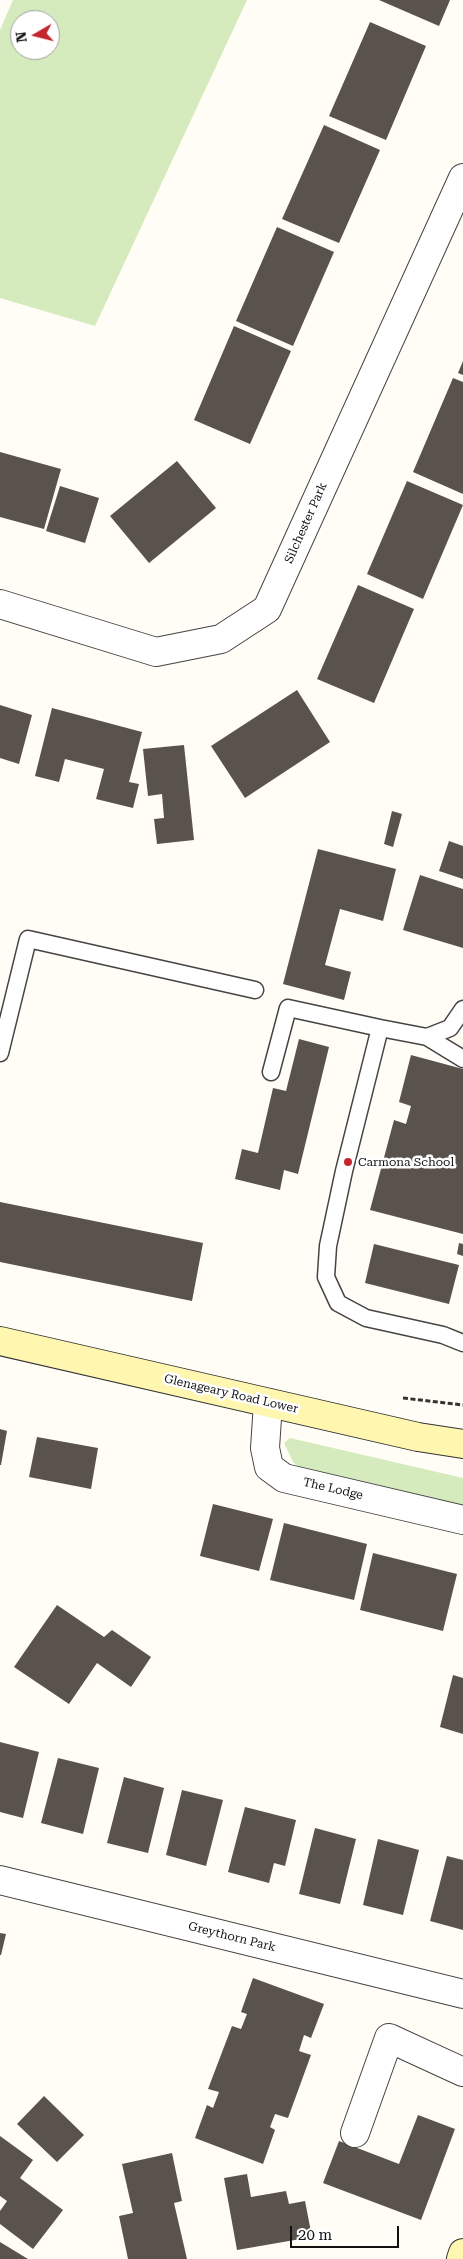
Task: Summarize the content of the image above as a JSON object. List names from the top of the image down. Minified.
{"streets":{"main road":["Glenageary Road Lower"],"street":["Silchester Park","The Lodge","Greythorn Park"]},"crossings":[["Glenageary Road Lower","The Lodge"]],"places":["Carmona School"],"scale_bar":"20 m","north":"left"}
